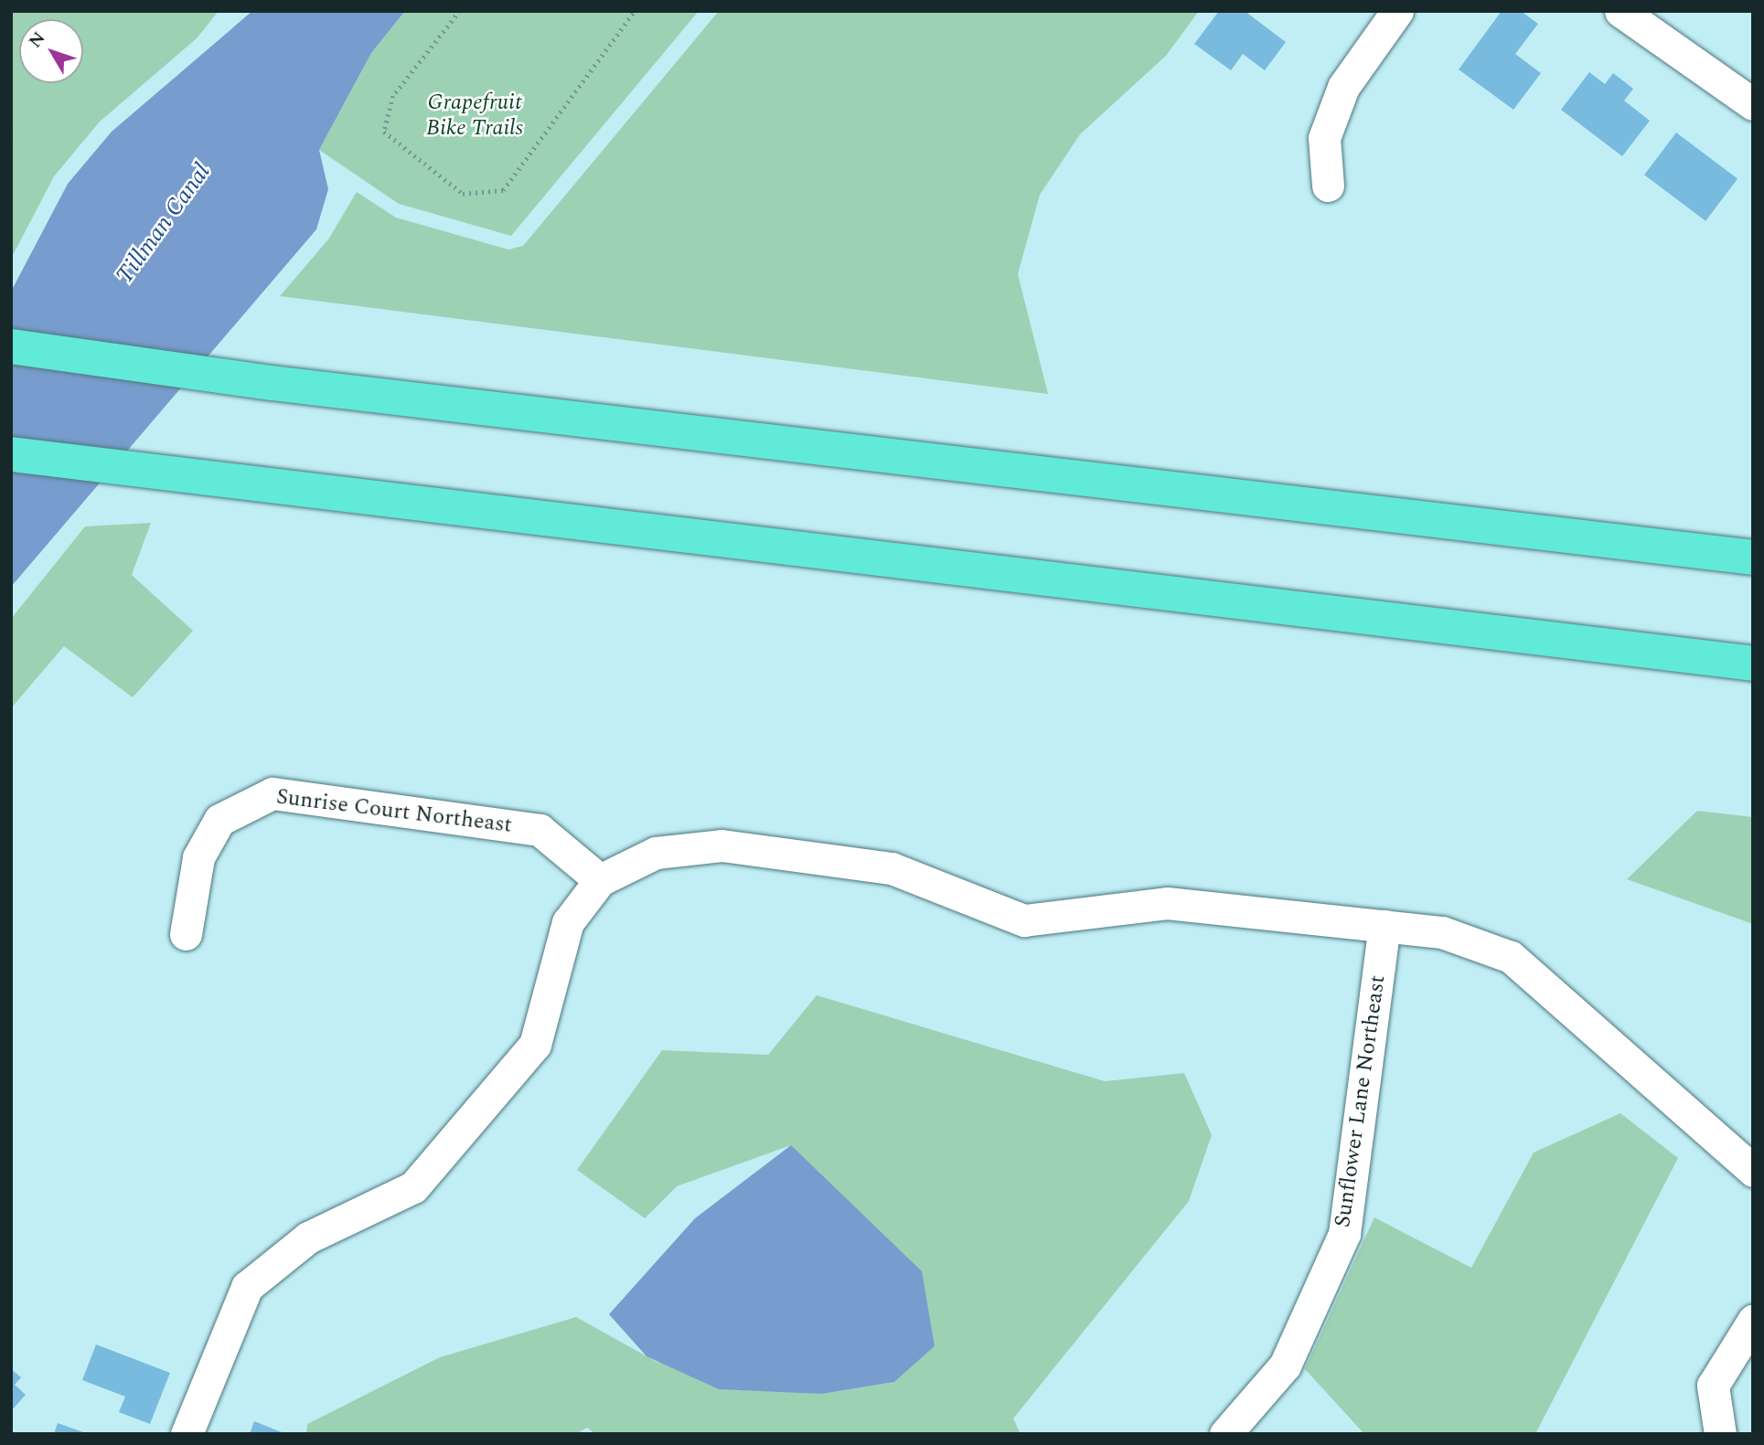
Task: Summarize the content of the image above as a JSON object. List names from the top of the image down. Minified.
{"streets":{"street":["Sunrise Court Northeast","Sunflower Lane Northeast"]},"water":["Tillman Canal"],"parks":["Grapefruit Bike Trails"],"north":"top left"}
